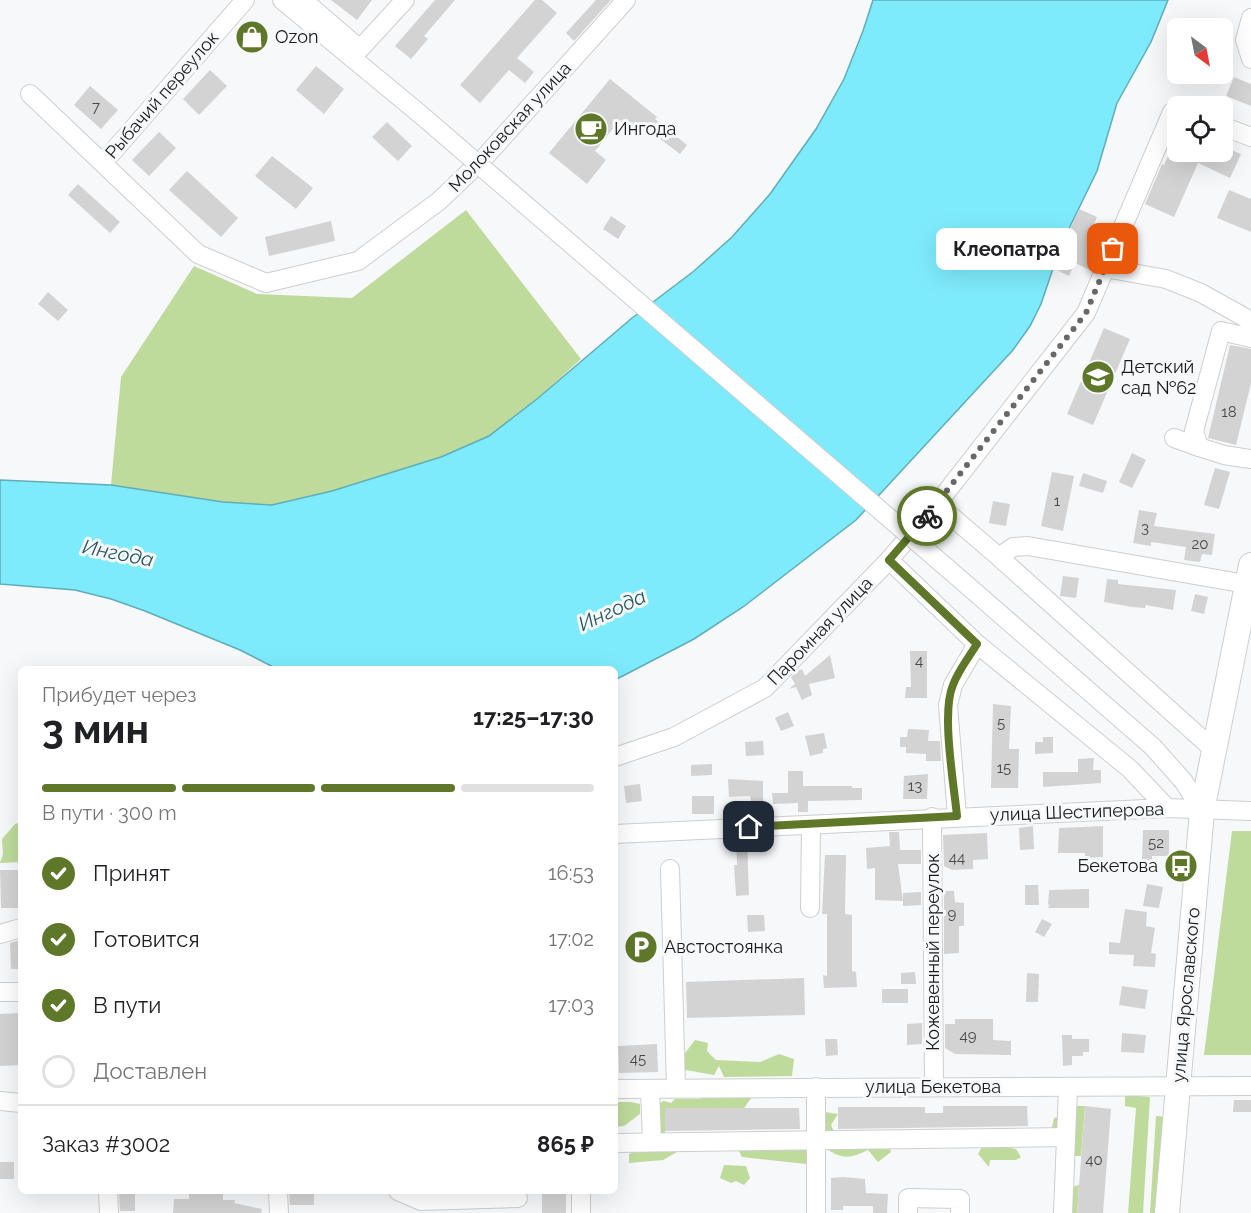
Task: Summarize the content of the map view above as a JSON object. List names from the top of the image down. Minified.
{"streets":{"main road":["улица Ярославского"],"street":["Рыбачий переулок","Молоковская улица","Паромная улица","улица Шестиперова","Кожевенный переулок","улица Бекетова"]},"crossings":[["Рыбачий переулок","Молоковская улица"],["улица Шестиперова","Кожевенный переулок"],["улица Шестиперова","улица Ярославского"],["Кожевенный переулок","улица Бекетова"],["улица Ярославского","улица Бекетова"]],"water":["Ингода"],"places":{"shop":["Ozon"],"cafe":["Ингода"],"other":["Клеопатра"],"school or university":["Детский сад №62"],"bus stop":["Бекетова"],"parking":["Австостоянка"]},"house_numbers":["7","18","1","3","20","4","5","15","13","52","44","9","49","45","40"],"north":"bottom right","page":{"bubble":"Клеопатра","heading":["3 мин","Прибудет через","17:25–17:30"],"panel":["Заказ #3002","865 ₽"],"bar":"В пути · 300 m","list":[["Принят","16:53"],["Готовится","17:02"],["В пути","17:03"],"Доставлен"]}}
